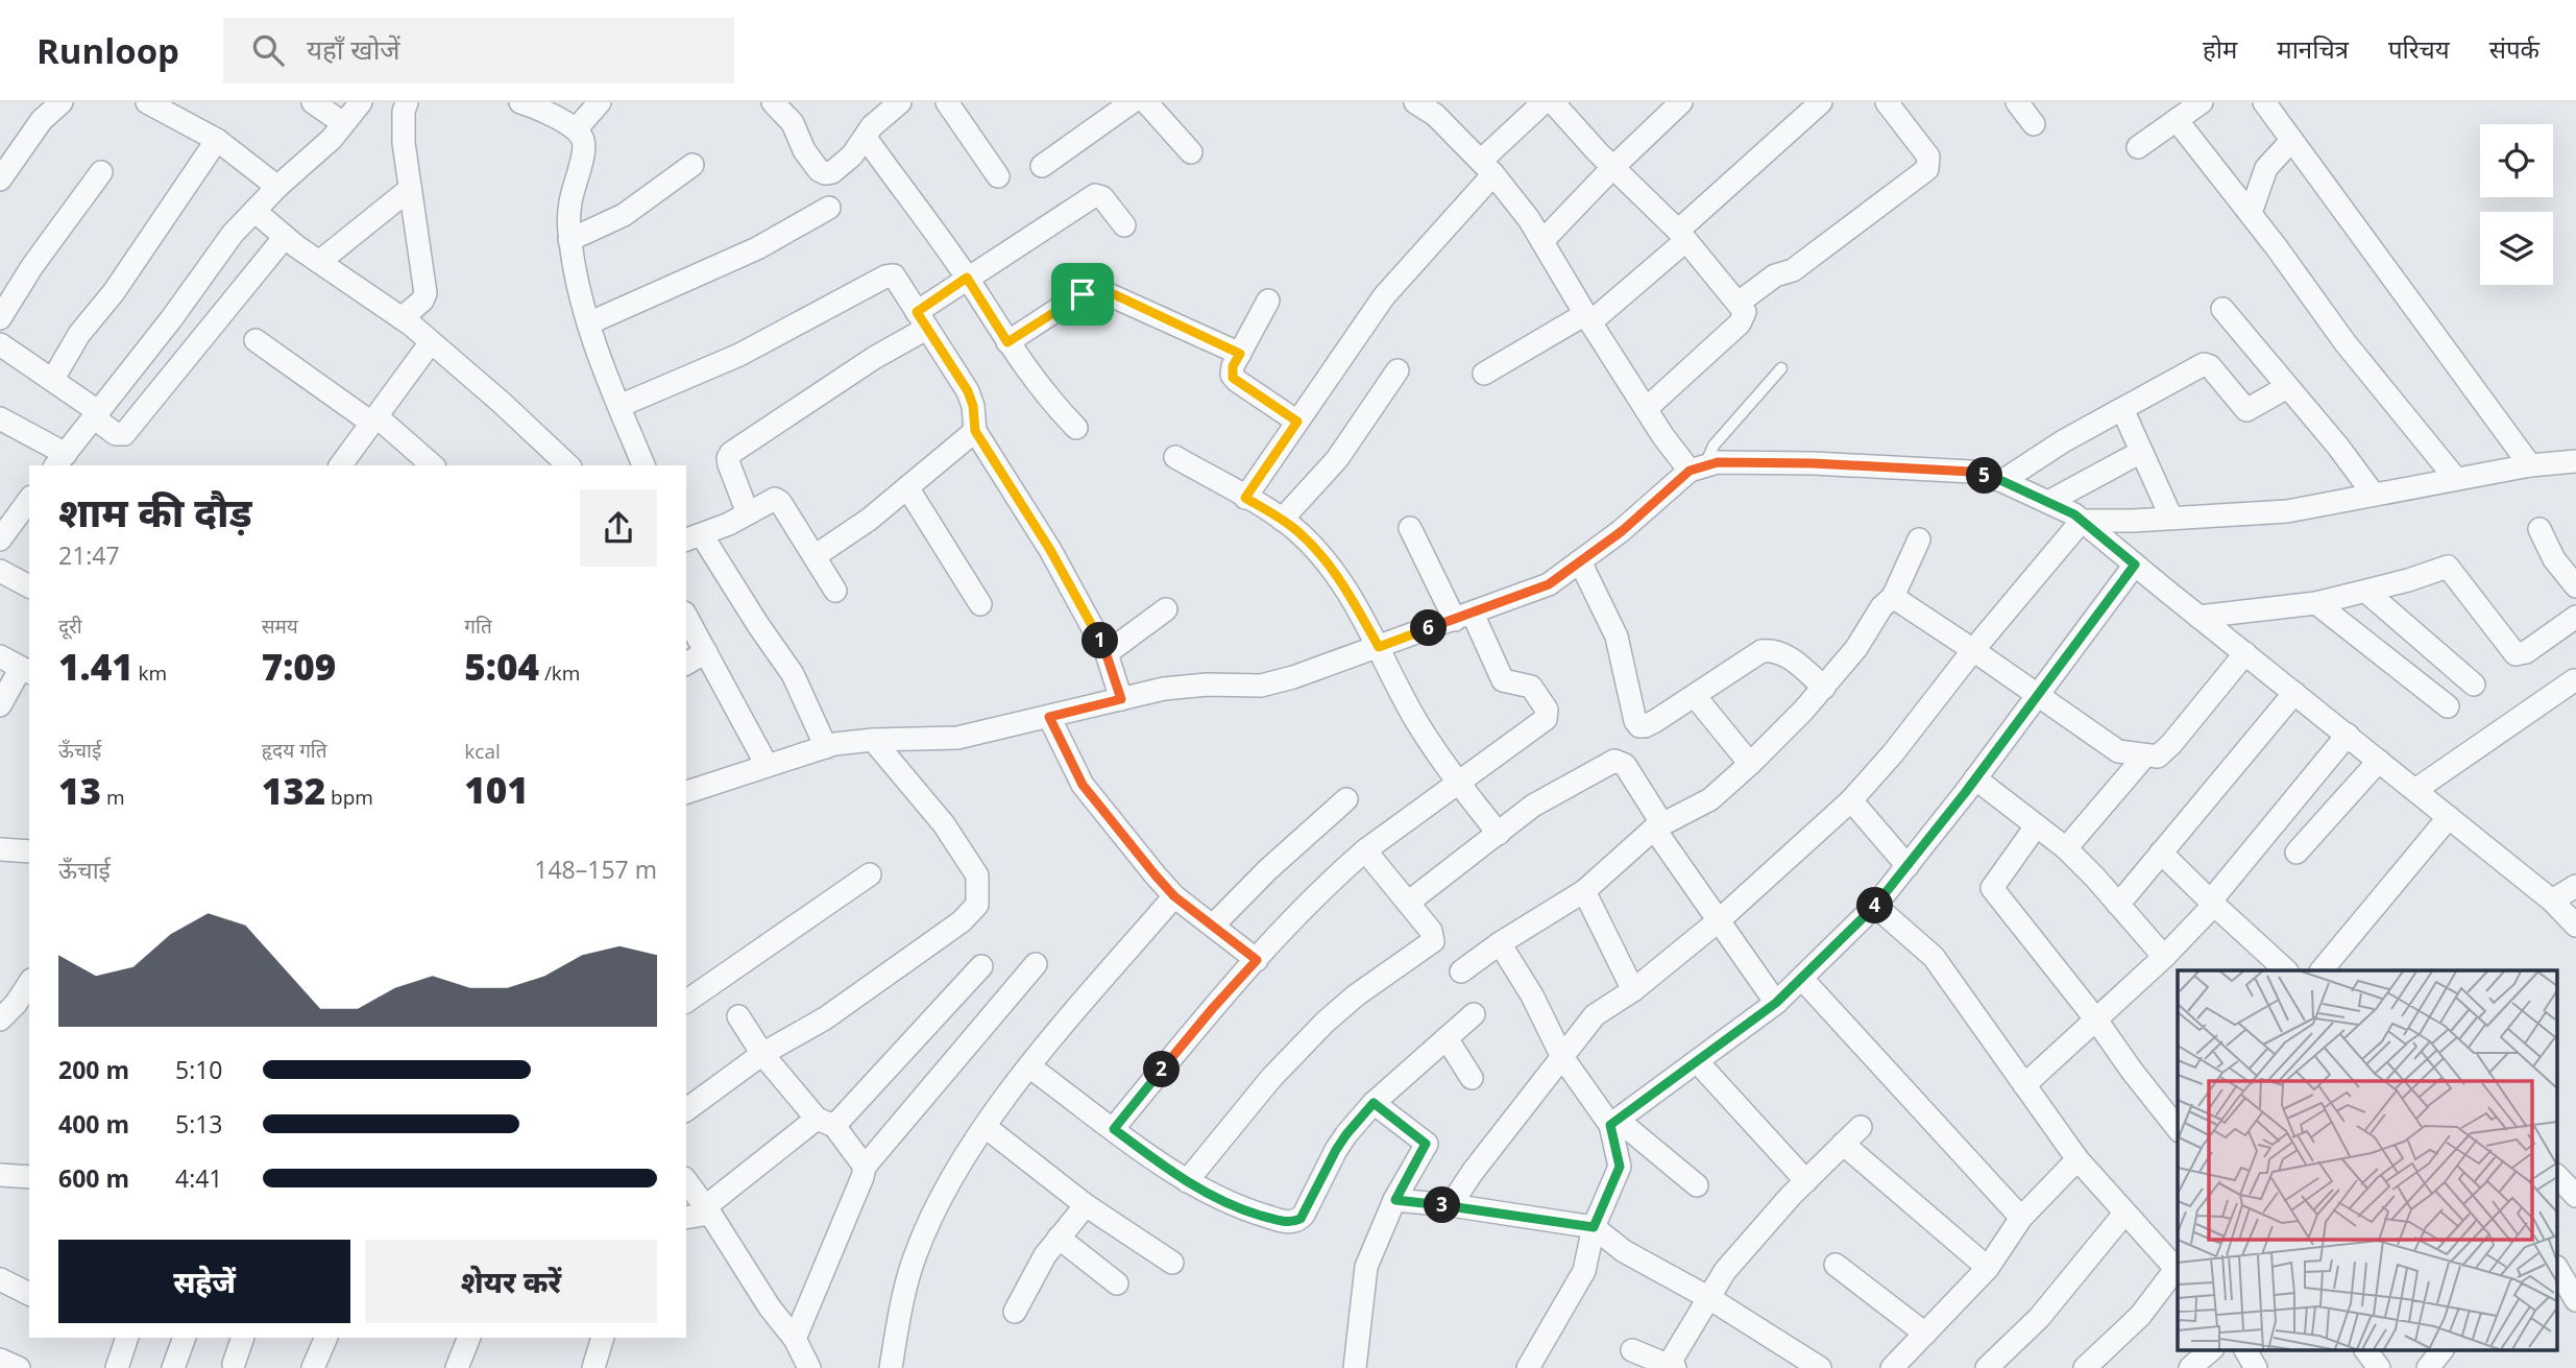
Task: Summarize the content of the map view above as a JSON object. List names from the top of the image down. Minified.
{"page":{"header":"Runloop","search":"यहाँ खोजें","nav":["होम","मानचित्र","परिचय","संपर्क"],"pins":["5","6","1","4","2","3"],"heading":["शाम की दौड़","21:47"],"stats":[["दूरी","1.41 km"],["समय","7:09"],["गति","5:04 /km"],["ऊँचाई","13 m"],["हृदय गति","132 bpm"],["kcal","101"]],"chart":["ऊँचाई","148–157 m"],"list":[{"name":"200 m","note":"5:10"},{"name":"400 m","note":"5:13"},{"name":"600 m","note":"4:41"}],"buttons":["सहेजें","शेयर करें"]}}
